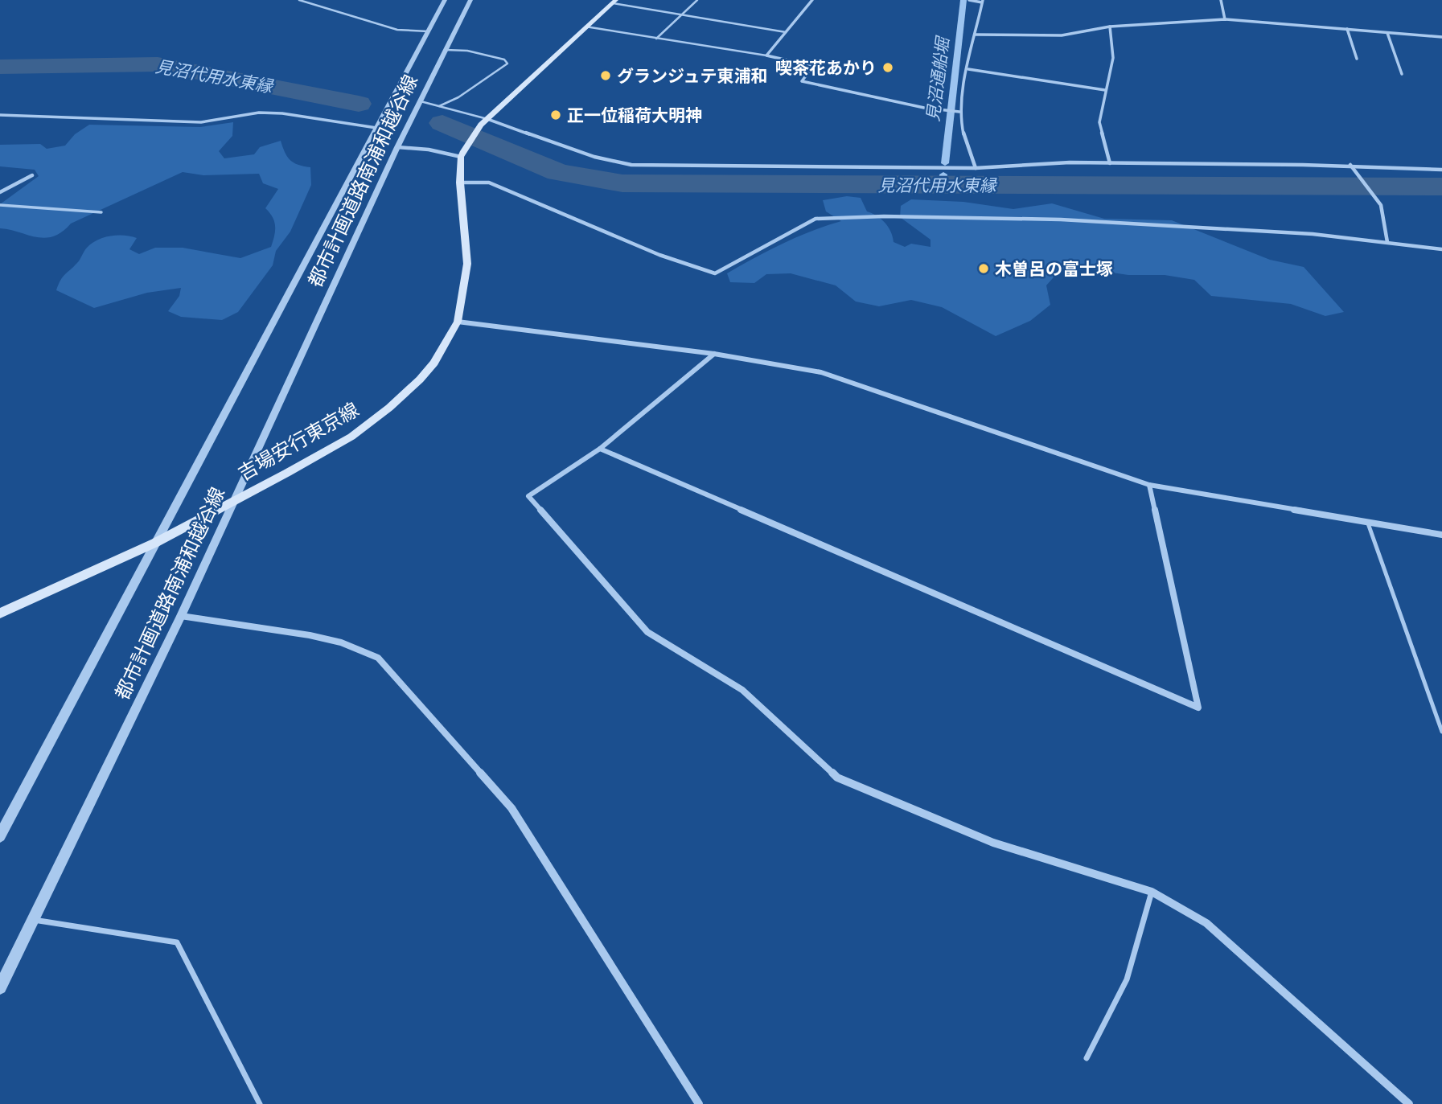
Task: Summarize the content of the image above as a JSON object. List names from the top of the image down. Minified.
{"streets":{"main road":["吉場安行東京線"],"street":["都市計画道路南浦和越谷線"]},"crossings":[["都市計画道路南浦和越谷線","吉場安行東京線"]],"water":["見沼代用水東縁","見沼通船堀"],"places":["喫茶花あかり","グランジュテ東浦和","正一位稲荷大明神","木曽呂の富士塚"]}
